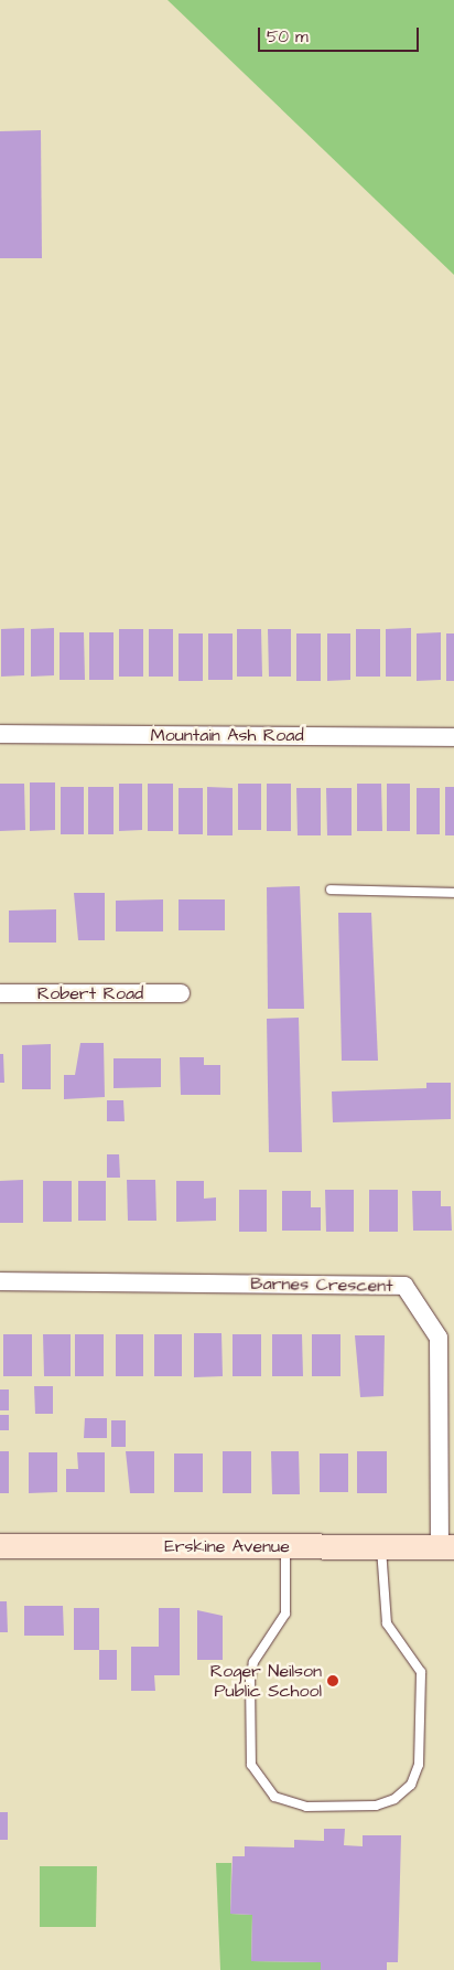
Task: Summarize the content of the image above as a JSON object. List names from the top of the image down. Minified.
{"streets":{"street":["Mountain Ash Road","Robert Road","Barnes Crescent","Erskine Avenue"]},"crossings":[["Barnes Crescent","Erskine Avenue"]],"places":["Roger Neilson Public School"],"scale_bar":"50 m"}
